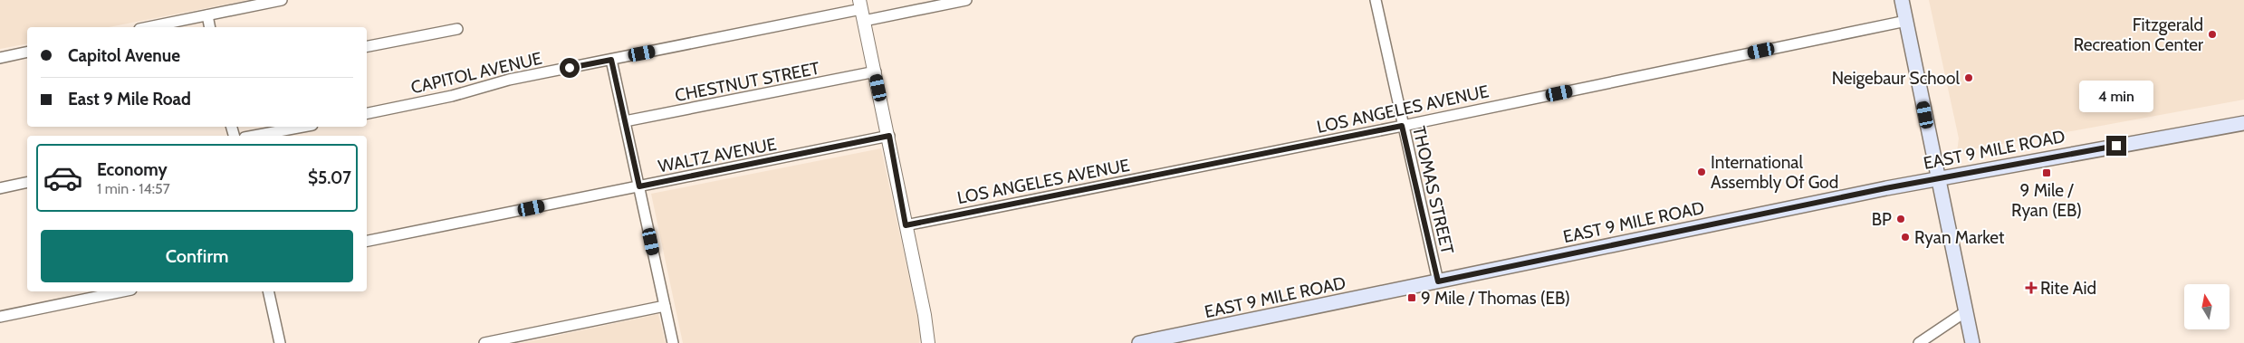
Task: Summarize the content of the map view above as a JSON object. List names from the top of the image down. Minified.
{"streets":{"main road":["EAST 9 MILE ROAD"],"street":["CAPITOL AVENUE","CHESTNUT STREET","LOS ANGELES AVENUE","WALTZ AVENUE","THOMAS STREET"]},"crossings":[["LOS ANGELES AVENUE","THOMAS STREET"],["EAST 9 MILE ROAD","THOMAS STREET"]],"places":{"other":["Fitzgerald Recreation Center","Neigebaur School","International Assembly Of God","BP","Ryan Market"],"transit":["9 Mile / Ryan (EB)","9 Mile / Thomas (EB)"],"health":["Rite Aid"]},"north":"top","page":{"banner":["Capitol Avenue","East 9 Mile Road"],"bubble":"4 min","list":[{"name":"Economy","note":"1 min · 14:57","value":"$5.07"}],"buttons":"Confirm"}}
